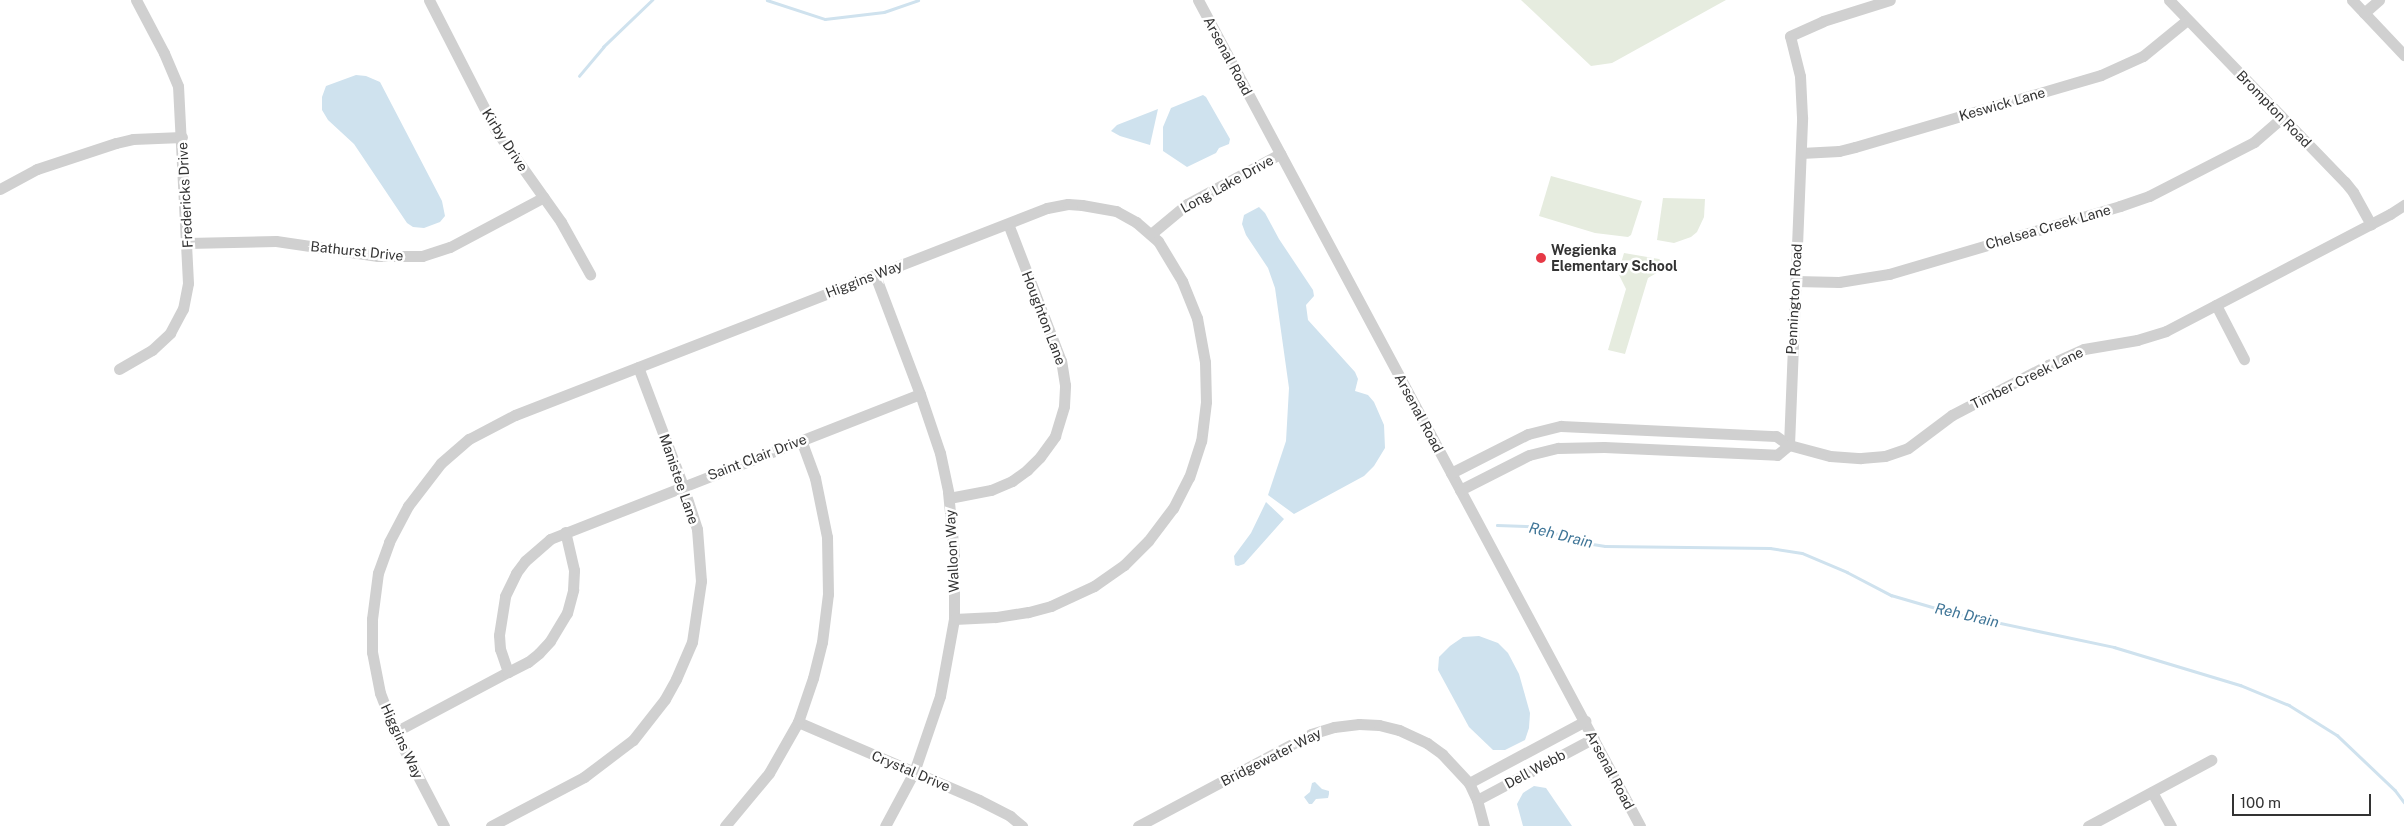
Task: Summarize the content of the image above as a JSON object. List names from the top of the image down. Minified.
{"streets":{"street":["Arsenal Road","Keswick Lane","Brompton Road","Kirby Drive","Long Lake Drive","Fredericks Drive","Chelsea Creek Lane","Bathurst Drive","Higgins Way","Pennington Road","Houghton Lane","Timber Creek Lane","Saint Clair Drive","Manistee Lane","Walloon Way","Bridgewater Way","Dell Webb","Crystal Drive"]},"crossings":[["Arsenal Road","Long Lake Drive"],["Arsenal Road","Timber Creek Lane"],["Arsenal Road","Dell Webb"],["Keswick Lane","Brompton Road"],["Keswick Lane","Pennington Road"],["Brompton Road","Chelsea Creek Lane"],["Brompton Road","Timber Creek Lane"],["Kirby Drive","Bathurst Drive"],["Long Lake Drive","Higgins Way"],["Fredericks Drive","Bathurst Drive"],["Chelsea Creek Lane","Pennington Road"],["Higgins Way","Houghton Lane"],["Higgins Way","Manistee Lane"],["Higgins Way","Walloon Way"],["Pennington Road","Timber Creek Lane"],["Houghton Lane","Walloon Way"],["Saint Clair Drive","Manistee Lane"],["Saint Clair Drive","Walloon Way"],["Walloon Way","Crystal Drive"],["Bridgewater Way","Dell Webb"]],"water":["Reh Drain"],"places":["Wegienka Elementary School"],"scale_bar":"100 m"}
